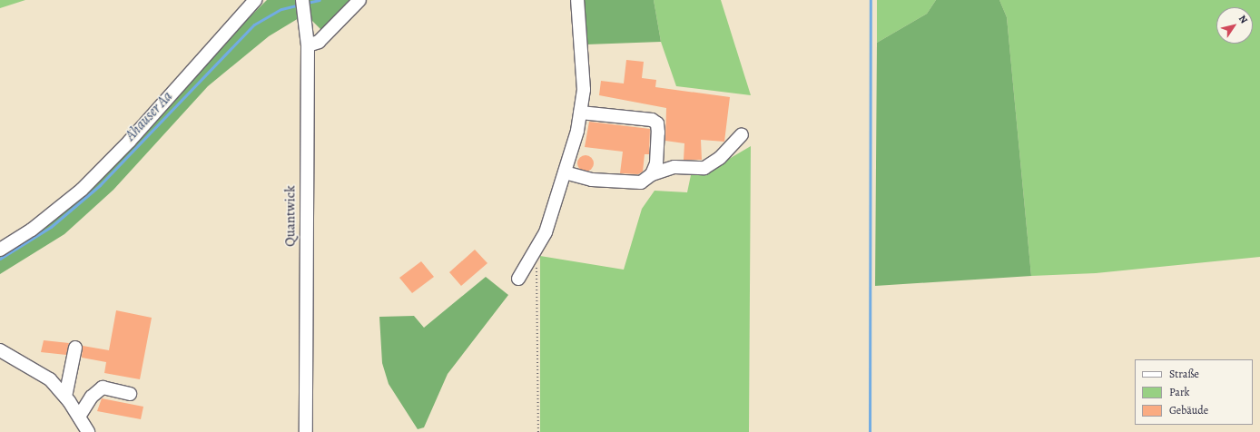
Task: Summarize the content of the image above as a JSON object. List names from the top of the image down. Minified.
{"streets":{"street":["Quantwick"]},"water":["Ahauser Aa"],"legend":["Straße","Park","Gebäude"],"north":"top right"}
